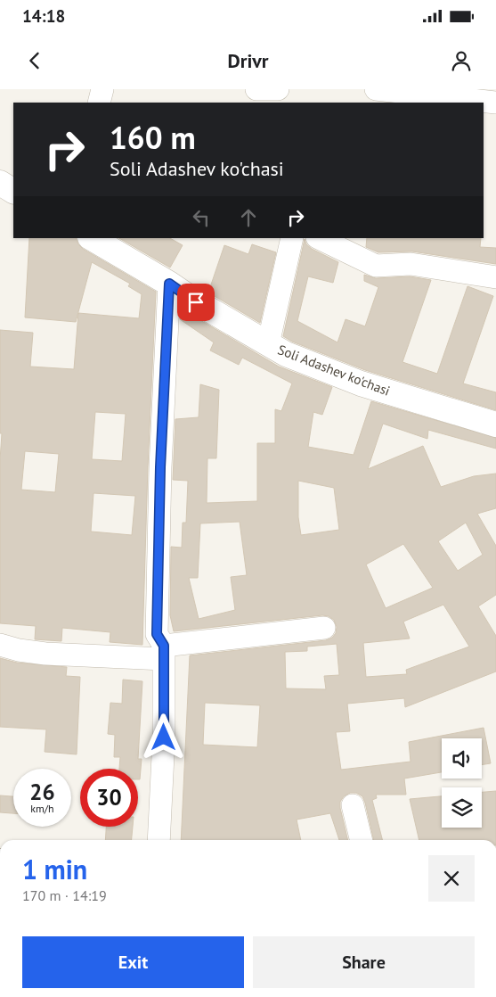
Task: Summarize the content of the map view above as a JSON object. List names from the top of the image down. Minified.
{"streets":{"street":["Soli Adashev ko'chasi"]},"page":{"status":"14:18","header":"Drivr","turn":["160 m","Soli Adashev ko'chasi"],"speed":"26 km/h","limit":"30","heading":["1 min","170 m · 14:19"],"buttons":["Exit","Share"]}}
